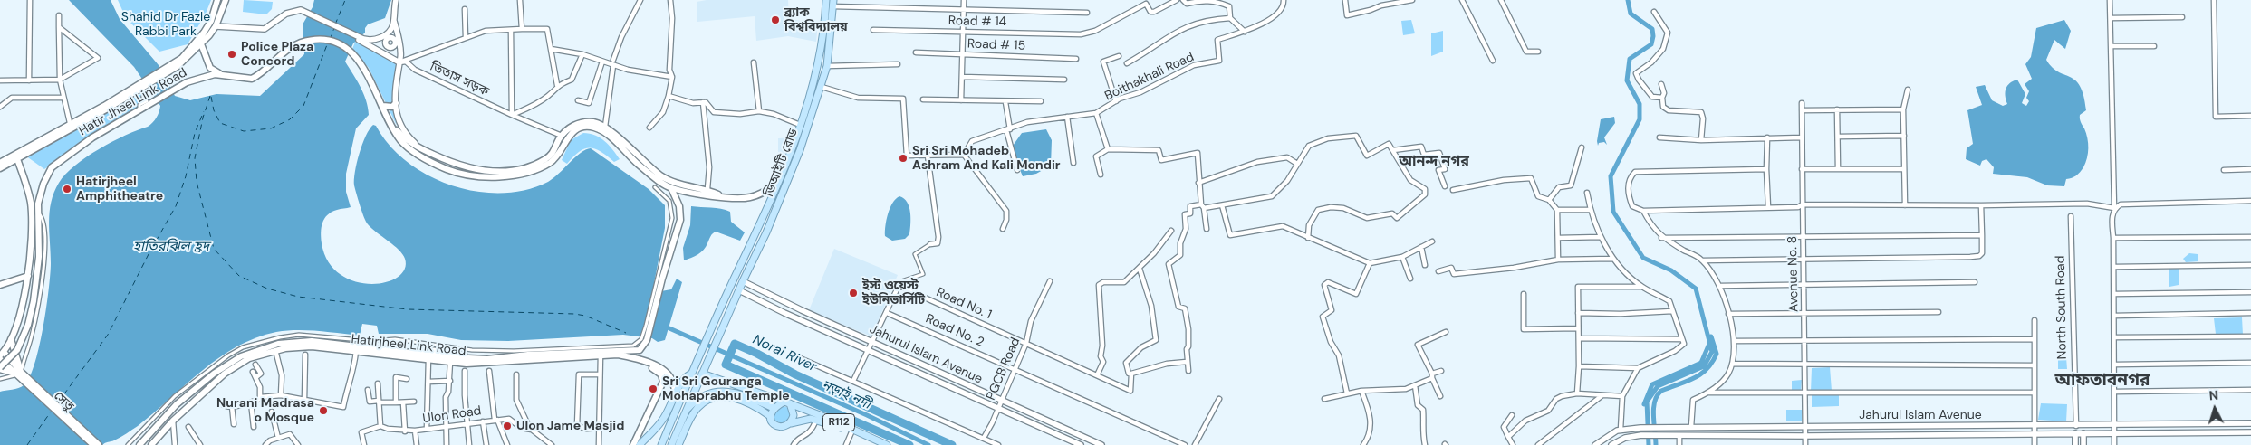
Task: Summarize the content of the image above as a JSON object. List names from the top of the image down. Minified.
{"streets":{"main road":["Hatir Jheel Link Road","ডিআইটি রোড","Hatirjheel Link Road","সেতু","R112"],"street":["Road # 14","Road # 15","Boithakhali Road","তিতাস সড়ক","Avenue No. 8","Road No. 1","North South Road","Road No. 2","Jahurul Islam Avenue","PGCB Road","Ulon Road"]},"crossings":[["ডিআইটি রোড","Jahurul Islam Avenue"],["ডিআইটি রোড","R112"],["Avenue No. 8","Jahurul Islam Avenue"],["Road No. 1","PGCB Road"],["North South Road","Jahurul Islam Avenue"],["Road No. 2","PGCB Road"],["Jahurul Islam Avenue","PGCB Road"]],"districts":["আনন্দ নগর","আফতাবনগর"],"water":["হাতিরঝিল হ্রদ","Norai River","নড়াই নদী"],"parks":["Shahid Dr Fazle Rabbi Park"],"places":["ব্র্যাক বিশ্ববিদ্যালয়","Police Plaza Concord","Sri Sri Mohadeb Ashram And Kali Mondir","Hatirjheel Amphitheatre","ইস্ট ওয়েস্ট ইউনিভার্সিটি","Sri Sri Gouranga Mohaprabhu Temple","Nurani Madrasa o Mosque","Ulon Jame Masjid"],"north":"top"}
